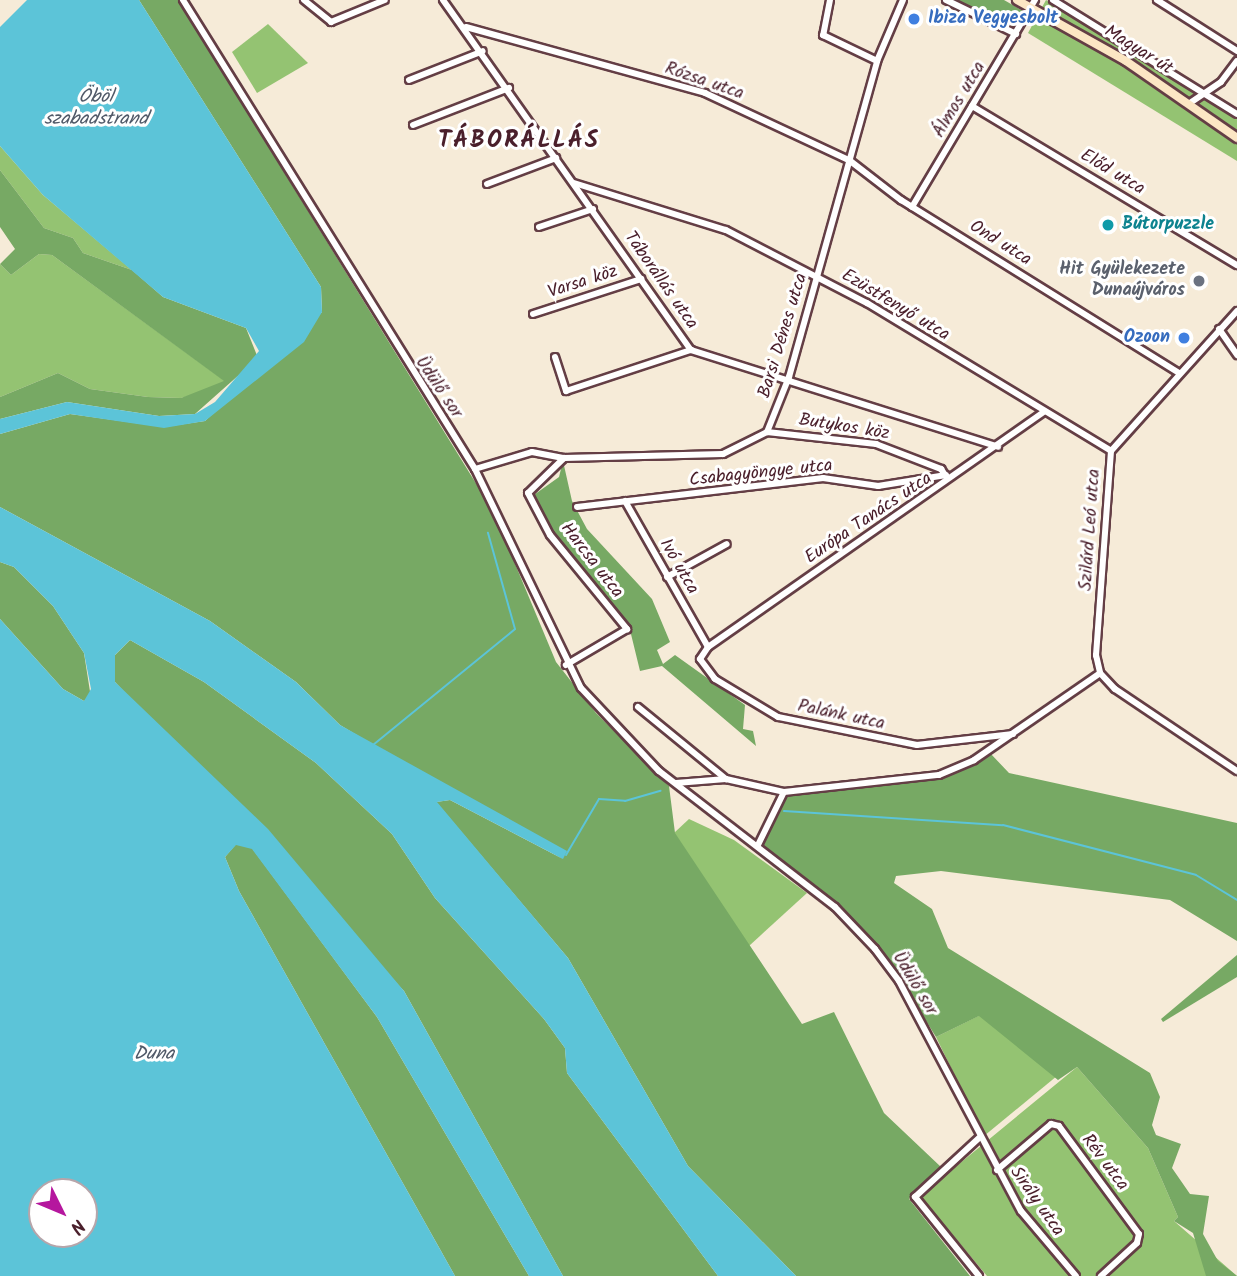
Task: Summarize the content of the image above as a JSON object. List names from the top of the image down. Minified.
{"streets":{"street":["Magyar út","Rózsa utca","Álmos utca","Előd utca","Ond utca","Táborállás utca","Varsa köz","Ezüstfenyő utca","Barsi Dénes utca","Üdülő sor","Butykos köz","Csabagyöngye utca","Európa Tanács utca","Szilárd Leó utca","Harcsa utca","Ivó utca","Palánk utca","Rév utca","Sirály utca"]},"crossings":[["Magyar út","Álmos utca"],["Rózsa utca","Álmos utca"],["Rózsa utca","Ond utca"],["Rózsa utca","Táborállás utca"],["Rózsa utca","Barsi Dénes utca"],["Álmos utca","Előd utca"],["Álmos utca","Ond utca"],["Ond utca","Szilárd Leó utca"],["Táborállás utca","Varsa köz"],["Táborállás utca","Ezüstfenyő utca"],["Táborállás utca","Barsi Dénes utca"],["Táborállás utca","Európa Tanács utca"],["Ezüstfenyő utca","Barsi Dénes utca"],["Ezüstfenyő utca","Európa Tanács utca"],["Ezüstfenyő utca","Szilárd Leó utca"],["Barsi Dénes utca","Butykos köz"],["Üdülő sor","Harcsa utca"],["Üdülő sor","Sirály utca"],["Butykos köz","Csabagyöngye utca"],["Butykos köz","Európa Tanács utca"],["Csabagyöngye utca","Európa Tanács utca"],["Csabagyöngye utca","Ivó utca"],["Európa Tanács utca","Ivó utca"],["Európa Tanács utca","Palánk utca"],["Ivó utca","Palánk utca"],["Rév utca","Sirály utca"]],"districts":["TÁBORÁLLÁS"],"water":["Öböl szabadstrand","Duna"],"places":["Ibiza Vegyesbolt","Bútorpuzzle","Hit Gyülekezete Dunaújváros","Ozoon"],"north":"bottom right"}
